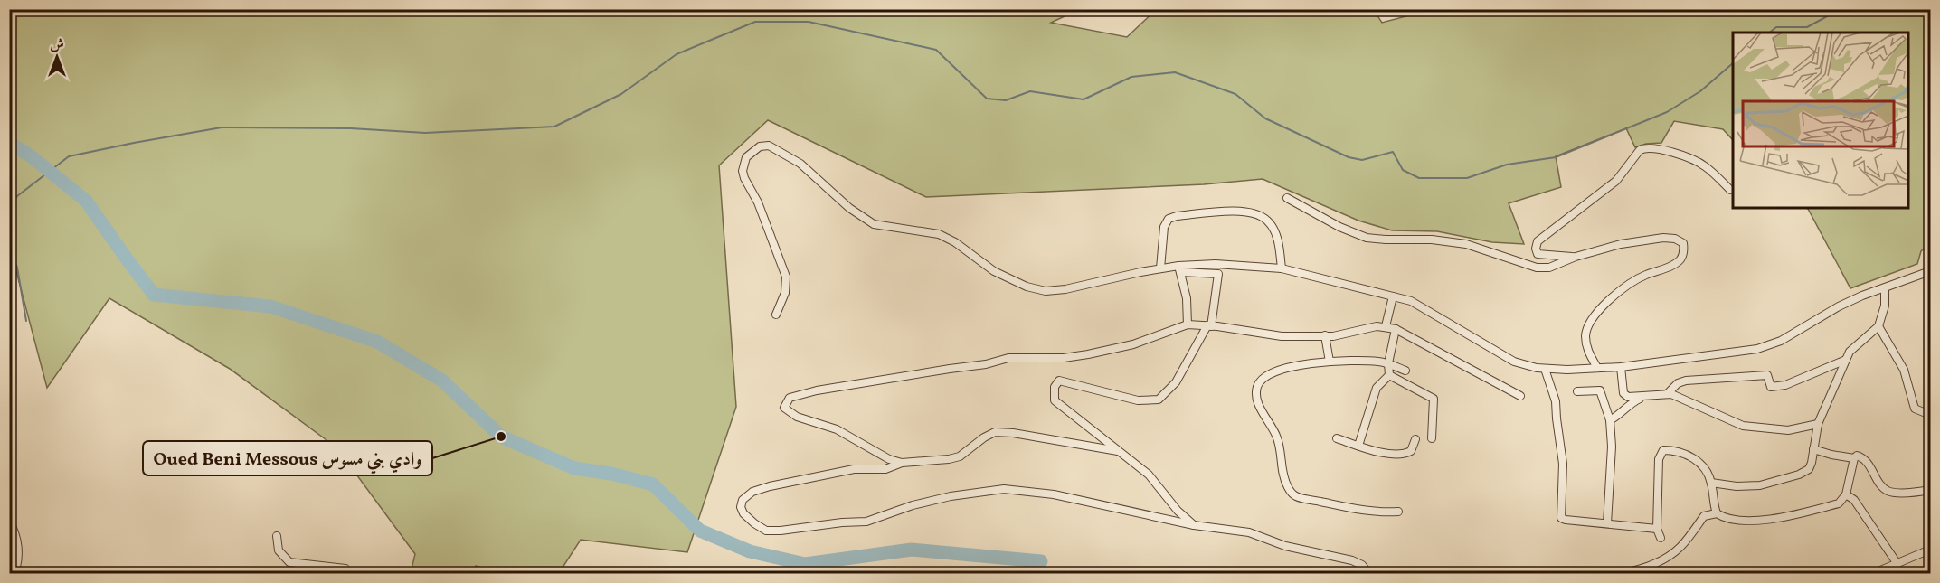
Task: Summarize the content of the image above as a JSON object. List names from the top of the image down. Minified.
{"places":["Oued Beni Messous وادي بني مسوس"],"north":"top"}
